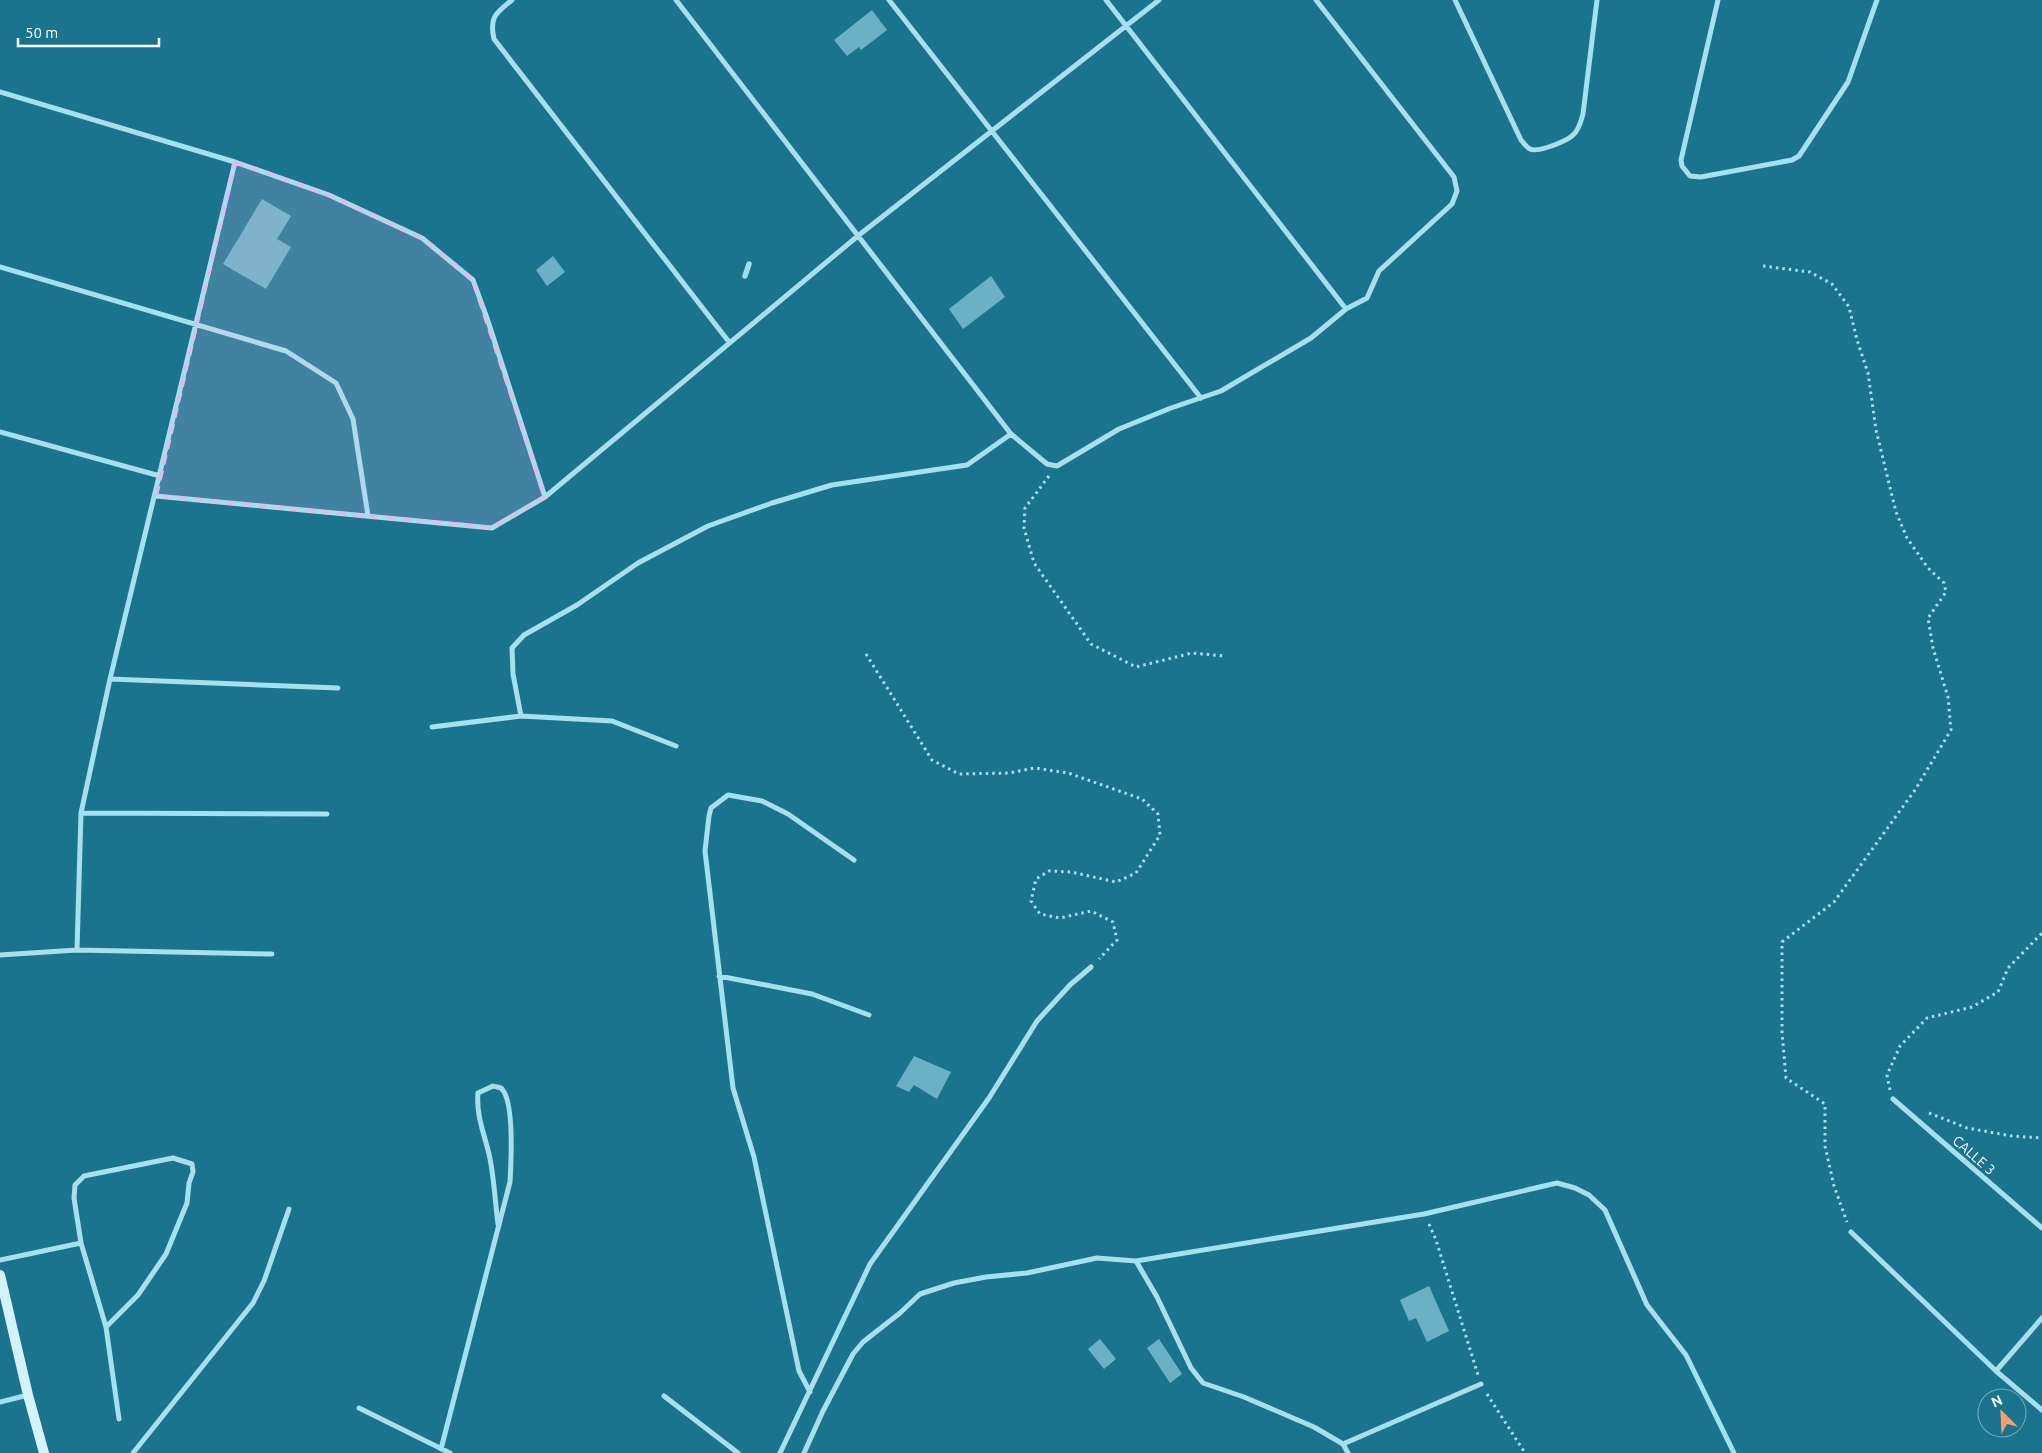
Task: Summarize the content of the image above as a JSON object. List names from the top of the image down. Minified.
{"streets":{"street":["CALLE 3"]},"scale_bar":"50 m","north":"top left"}
